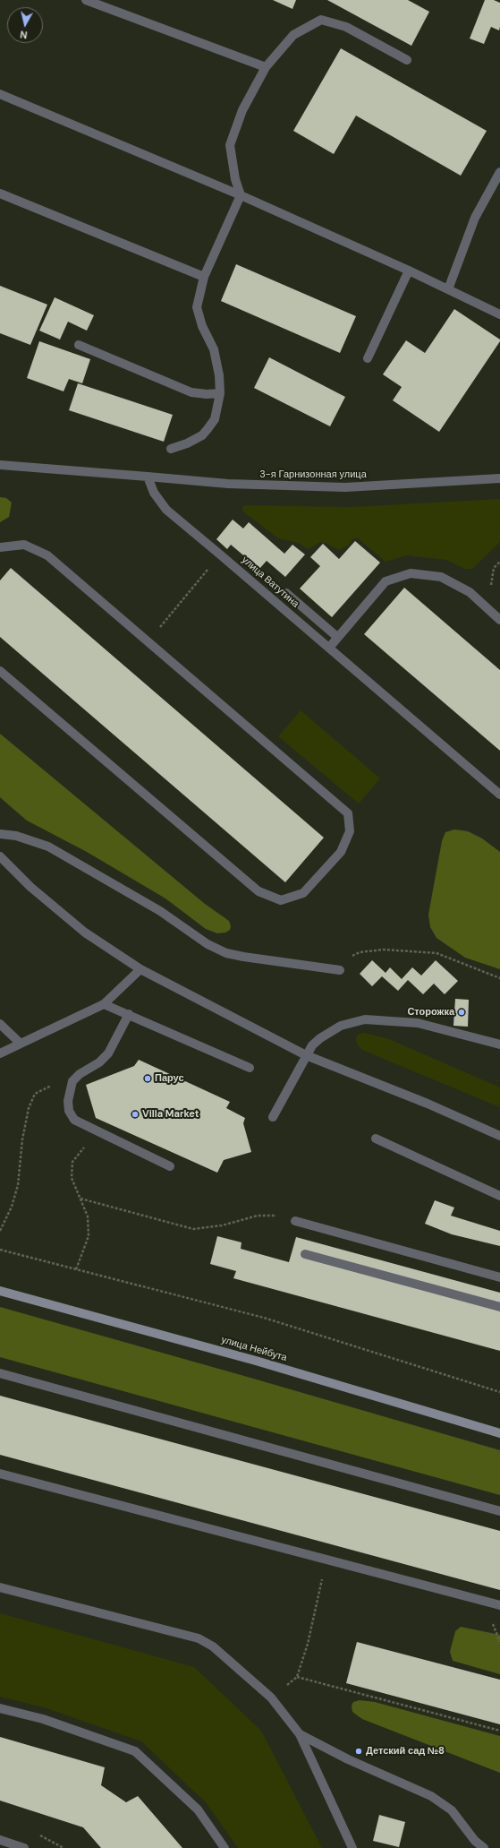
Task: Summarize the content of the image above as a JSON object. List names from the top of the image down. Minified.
{"streets":{"street":["3-я Гарнизонная улица","улица Ватутина","улица Нейбута"]},"crossings":[["3-я Гарнизонная улица","улица Ватутина"]],"places":["Сторожка","Парус","Villa Market","Детский сад №8"],"north":"bottom"}
